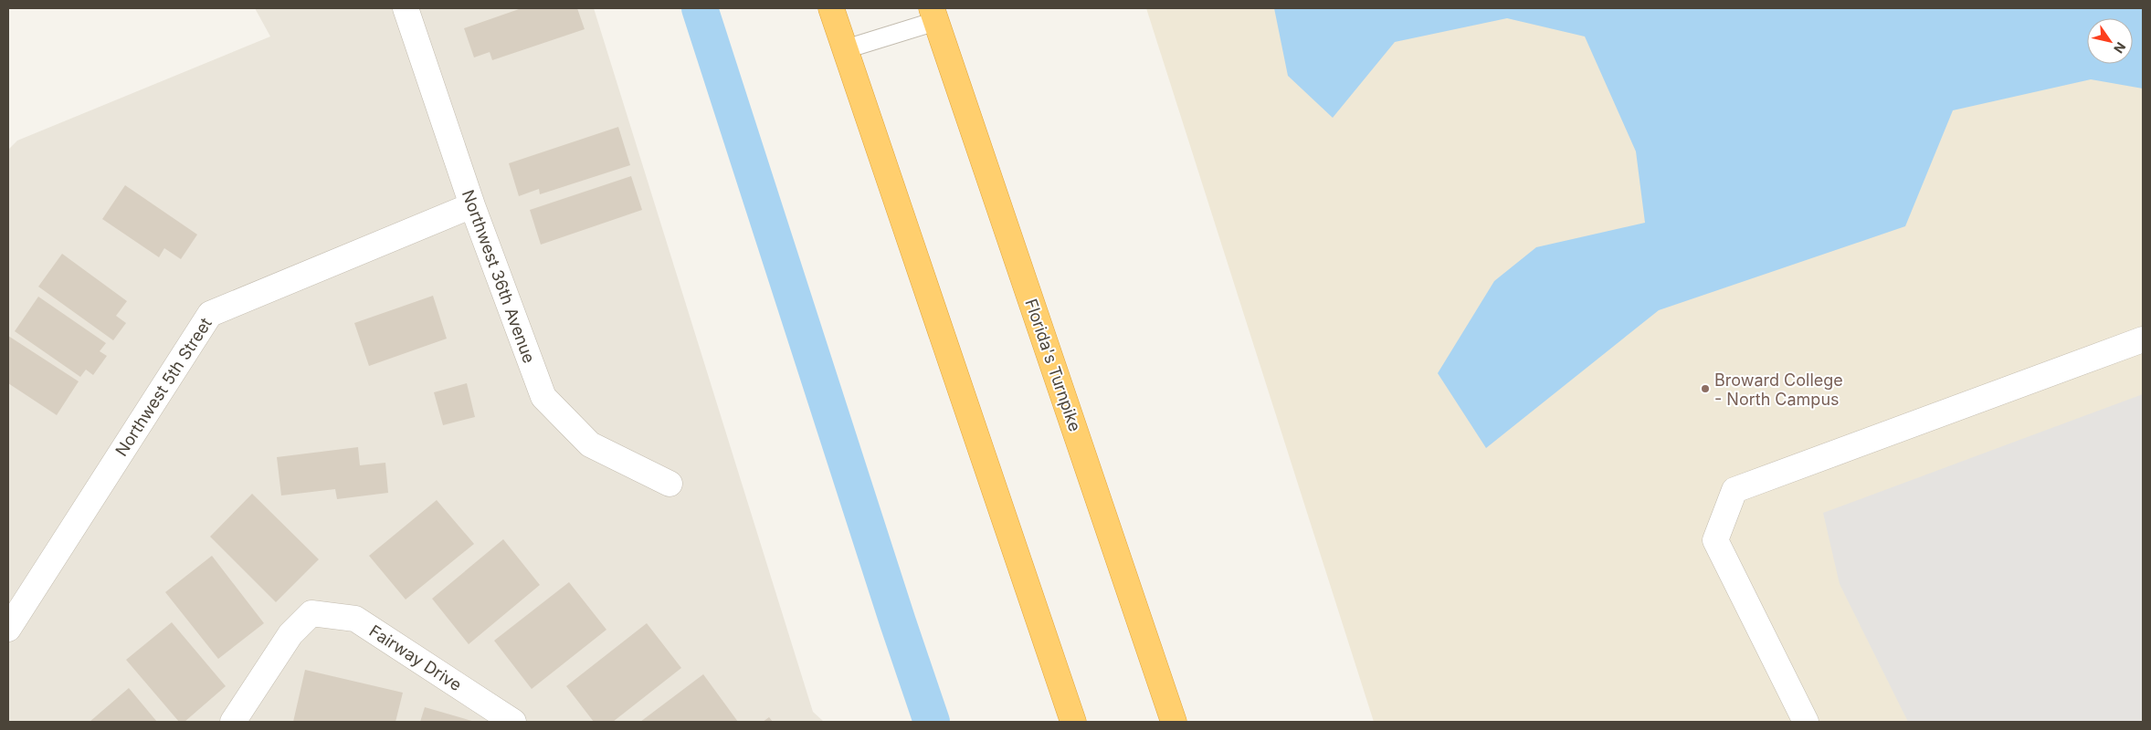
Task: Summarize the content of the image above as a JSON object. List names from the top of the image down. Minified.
{"streets":{"highway":["Florida's Turnpike"],"street":["Northwest 36th Avenue","Northwest 5th Street","Fairway Drive"]},"crossings":[["Northwest 36th Avenue","Northwest 5th Street"]],"places":["Broward College - North Campus"],"north":"bottom right"}
